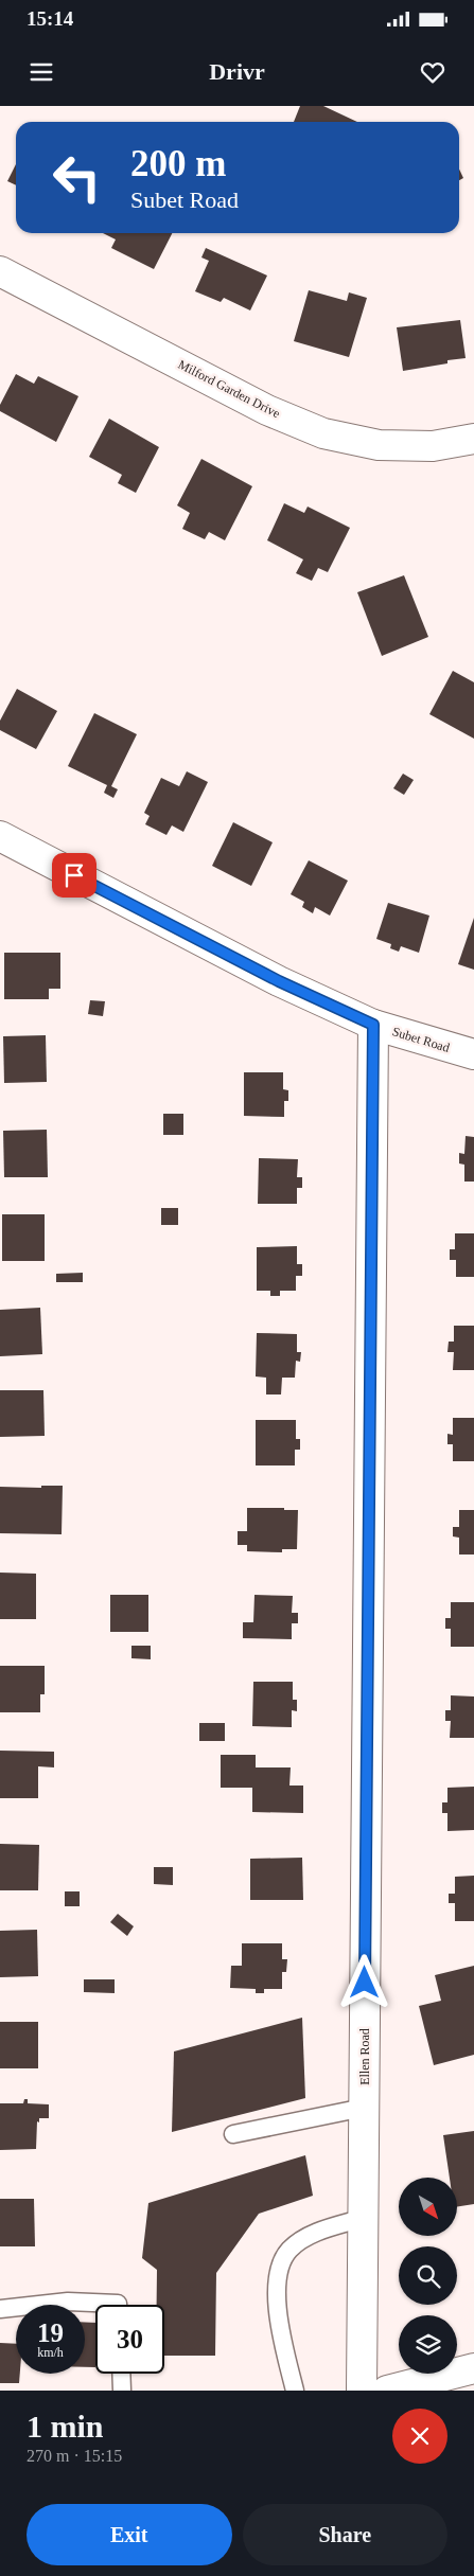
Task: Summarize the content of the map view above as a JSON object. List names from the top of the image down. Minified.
{"streets":{"street":["Milford Garden Drive","Subet Road","Ellen Road"]},"crossings":[["Subet Road","Ellen Road"]],"north":"bottom right","page":{"status":"15:14","header":"Drivr","turn":["200 m","Subet Road"],"speed":"19 km/h","limit":"30","heading":["1 min","270 m · 15:15"],"buttons":["Exit","Share"]}}
